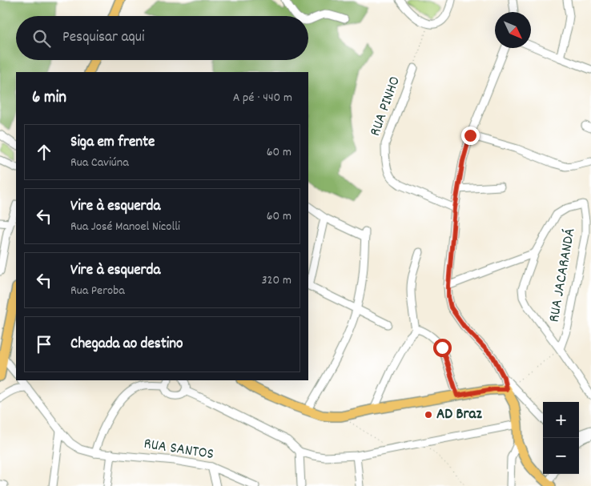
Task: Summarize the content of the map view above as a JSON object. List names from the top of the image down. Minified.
{"streets":{"street":["RUA PINHO","RUA JACARANDÁ","RUA SANTOS"]},"places":["AD Braz"],"north":"bottom right","page":{"search":"Pesquisar aqui","heading":["6 min","A pé · 440 m"],"list":[["Siga em frente","Rua Caviúna","60 m"],["Vire à esquerda","Rua José Manoel Nicolli","60 m"],["Vire à esquerda","Rua Peroba","320 m"],"Chegada ao destino"],"map_buttons":["+","−"]}}
